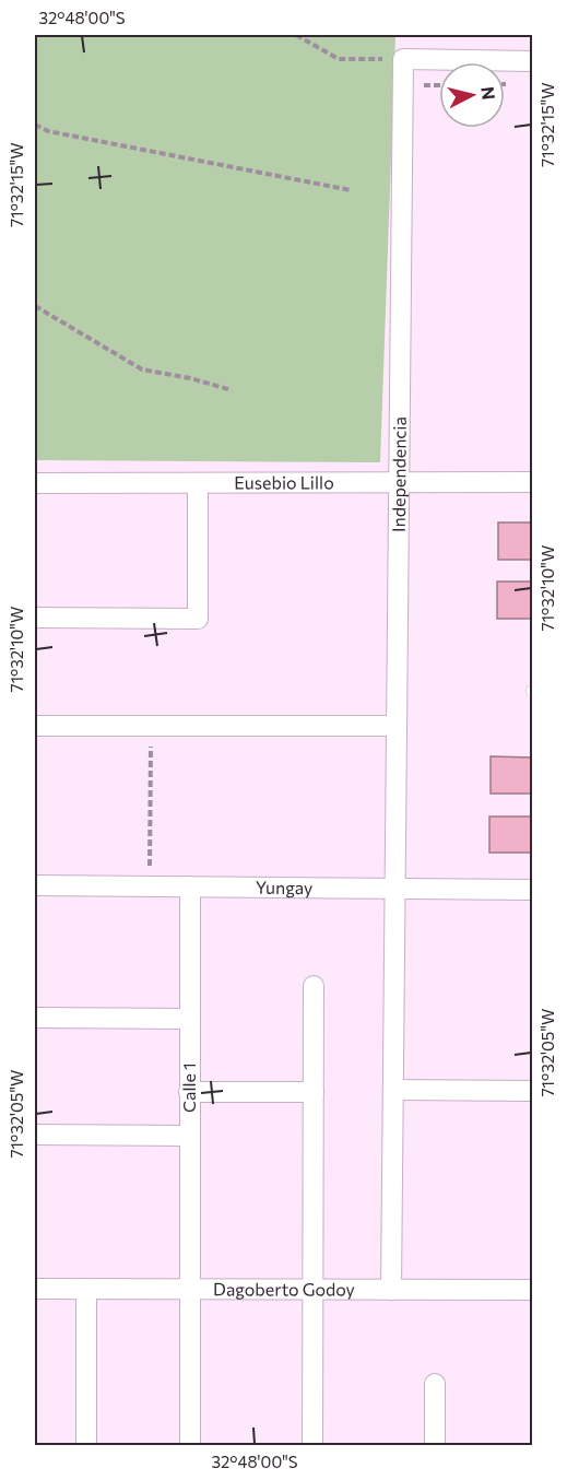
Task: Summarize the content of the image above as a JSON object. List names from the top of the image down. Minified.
{"streets":{"street":["Independencia","Eusebio Lillo","Yungay","Calle 1","Dagoberto Godoy"]},"crossings":[["Independencia","Eusebio Lillo"],["Independencia","Yungay"],["Independencia","Dagoberto Godoy"],["Yungay","Calle 1"],["Calle 1","Dagoberto Godoy"]],"north":"right","coordinates":["32°48'00\"S","71°32'15\"W","71°32'10\"W","71°32'05\"W"]}
